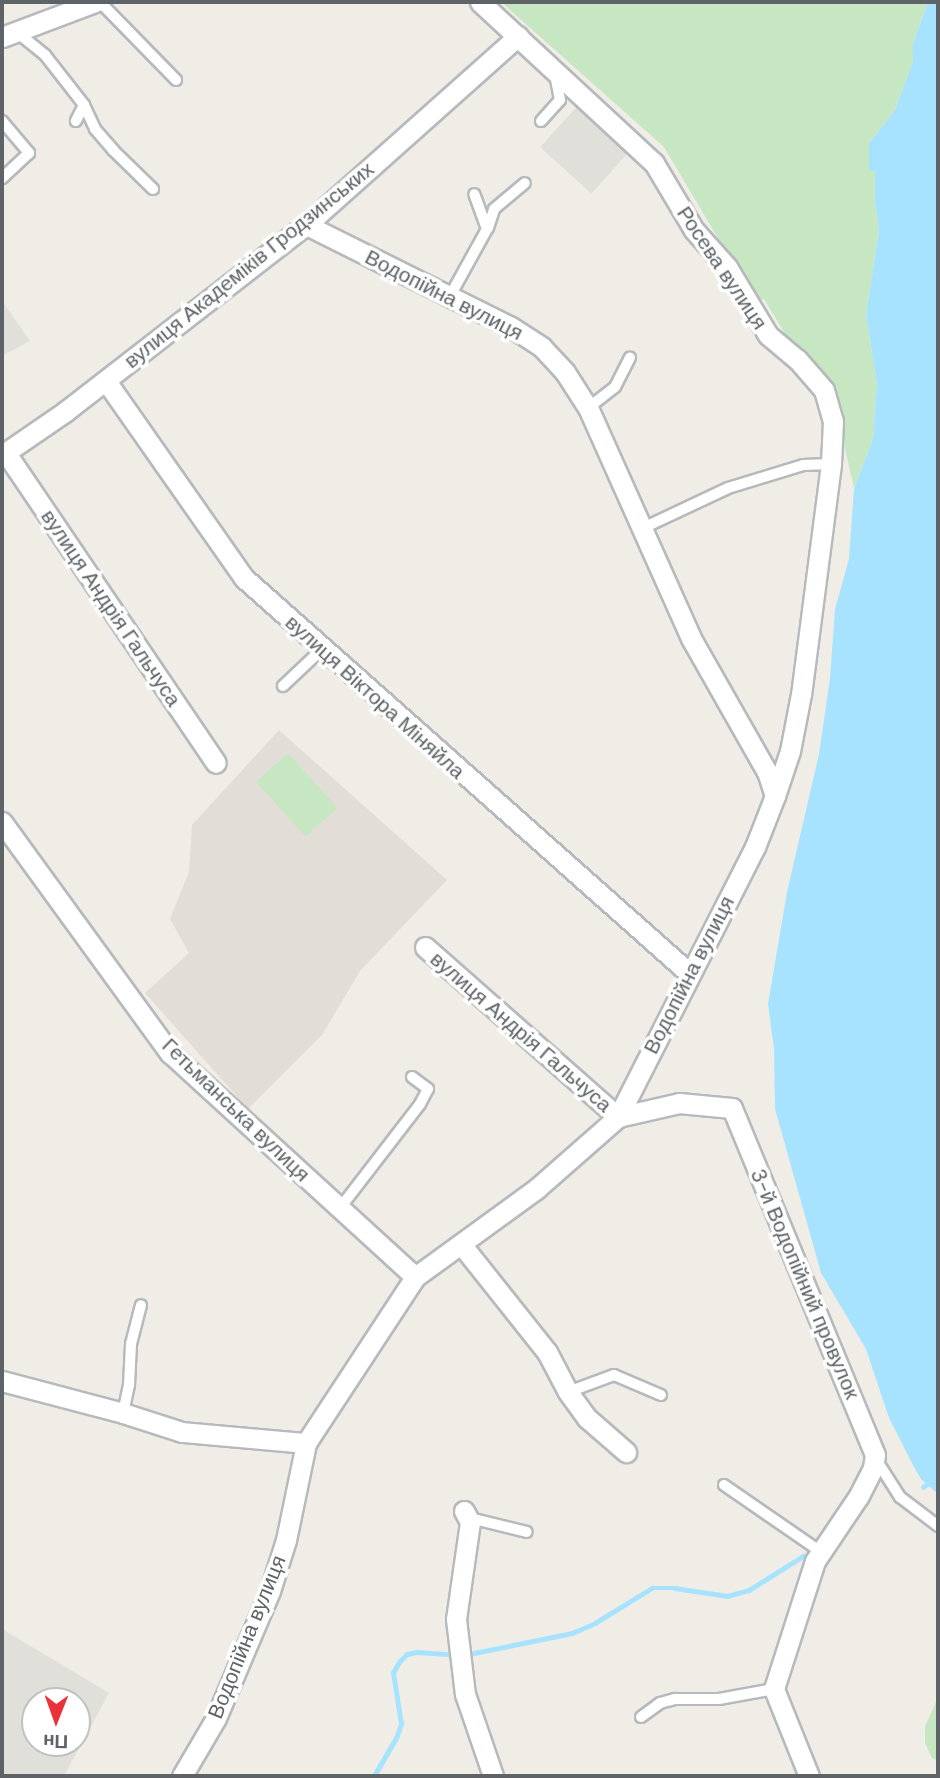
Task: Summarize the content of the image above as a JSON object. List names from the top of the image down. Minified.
{"streets":{"street":["вулиця Академіків Гродзинських","Росева вулиця","Водопійна вулиця","вулиця Андрія Гальчуса","вулиця Віктора Міняйла","Гетьманська вулиця","3-й Водопійний провулок"]},"crossings":[["вулиця Академіків Гродзинських","Росева вулиця"],["вулиця Академіків Гродзинських","Водопійна вулиця"],["вулиця Академіків Гродзинських","вулиця Андрія Гальчуса"],["вулиця Академіків Гродзинських","вулиця Віктора Міняйла"],["Росева вулиця","Водопійна вулиця"],["Водопійна вулиця","вулиця Андрія Гальчуса"],["Водопійна вулиця","вулиця Віктора Міняйла"],["Водопійна вулиця","Гетьманська вулиця"],["Водопійна вулиця","3-й Водопійний провулок"],["вулиця Андрія Гальчуса","3-й Водопійний провулок"]],"north":"bottom"}
